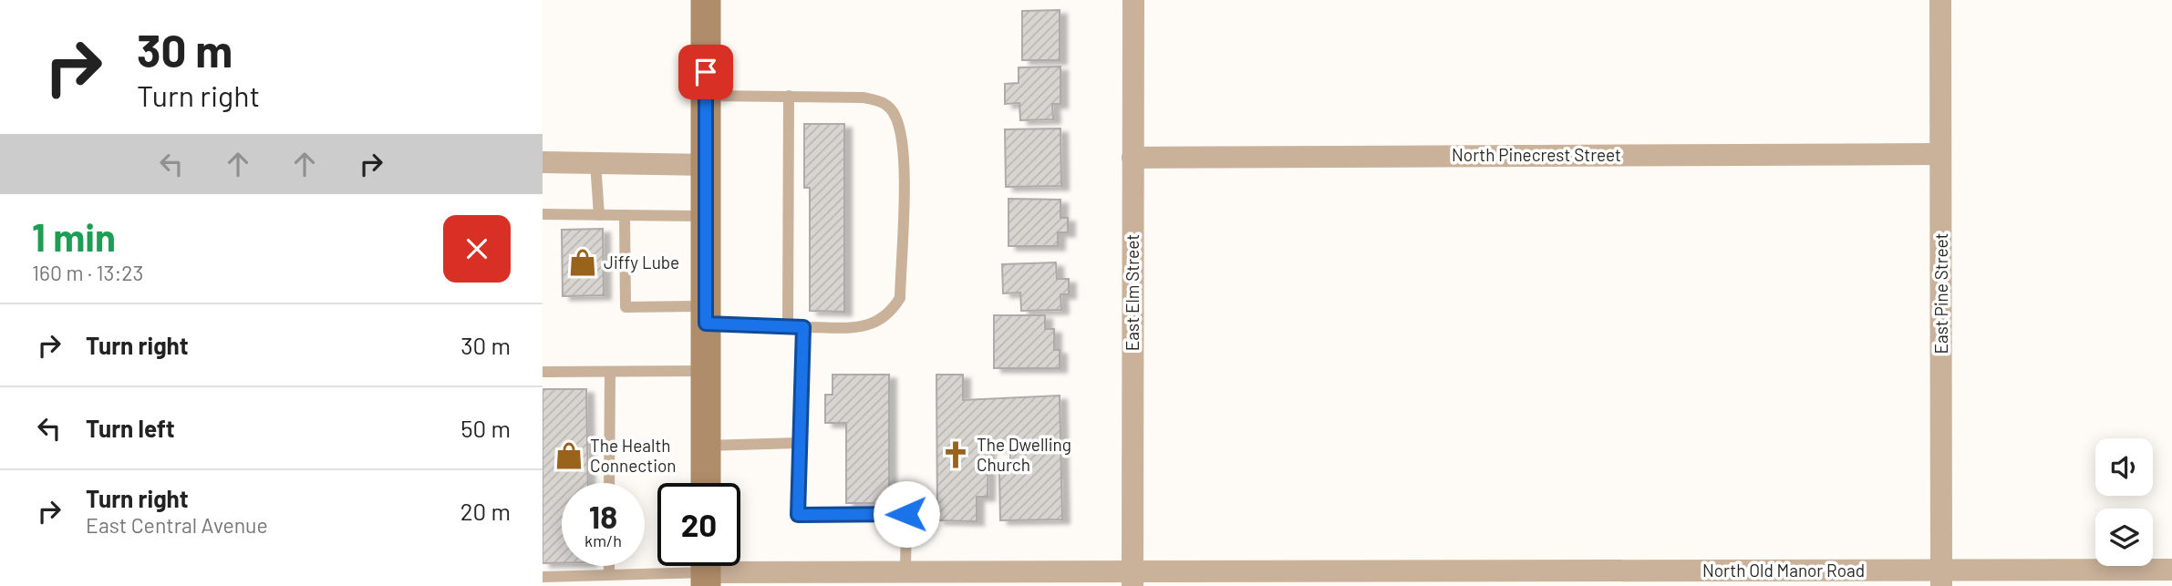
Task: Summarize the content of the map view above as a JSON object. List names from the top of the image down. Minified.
{"streets":{"street":["North Pinecrest Street","East Elm Street","East Pine Street","North Old Manor Road"]},"crossings":[["North Pinecrest Street","East Elm Street"],["North Pinecrest Street","East Pine Street"],["East Elm Street","North Old Manor Road"],["East Pine Street","North Old Manor Road"]],"places":{"shop":["Jiffy Lube","The Health Connection"],"church":["The Dwelling Church"]},"page":{"turn":["30 m","Turn right"],"heading":["1 min","160 m · 13:23"],"list":[{"name":"Turn right","value":"30 m"},{"name":"Turn left","value":"50 m"},{"name":"Turn right","note":"East Central Avenue","value":"20 m"}],"speed":"18 km/h","limit":"20"}}
